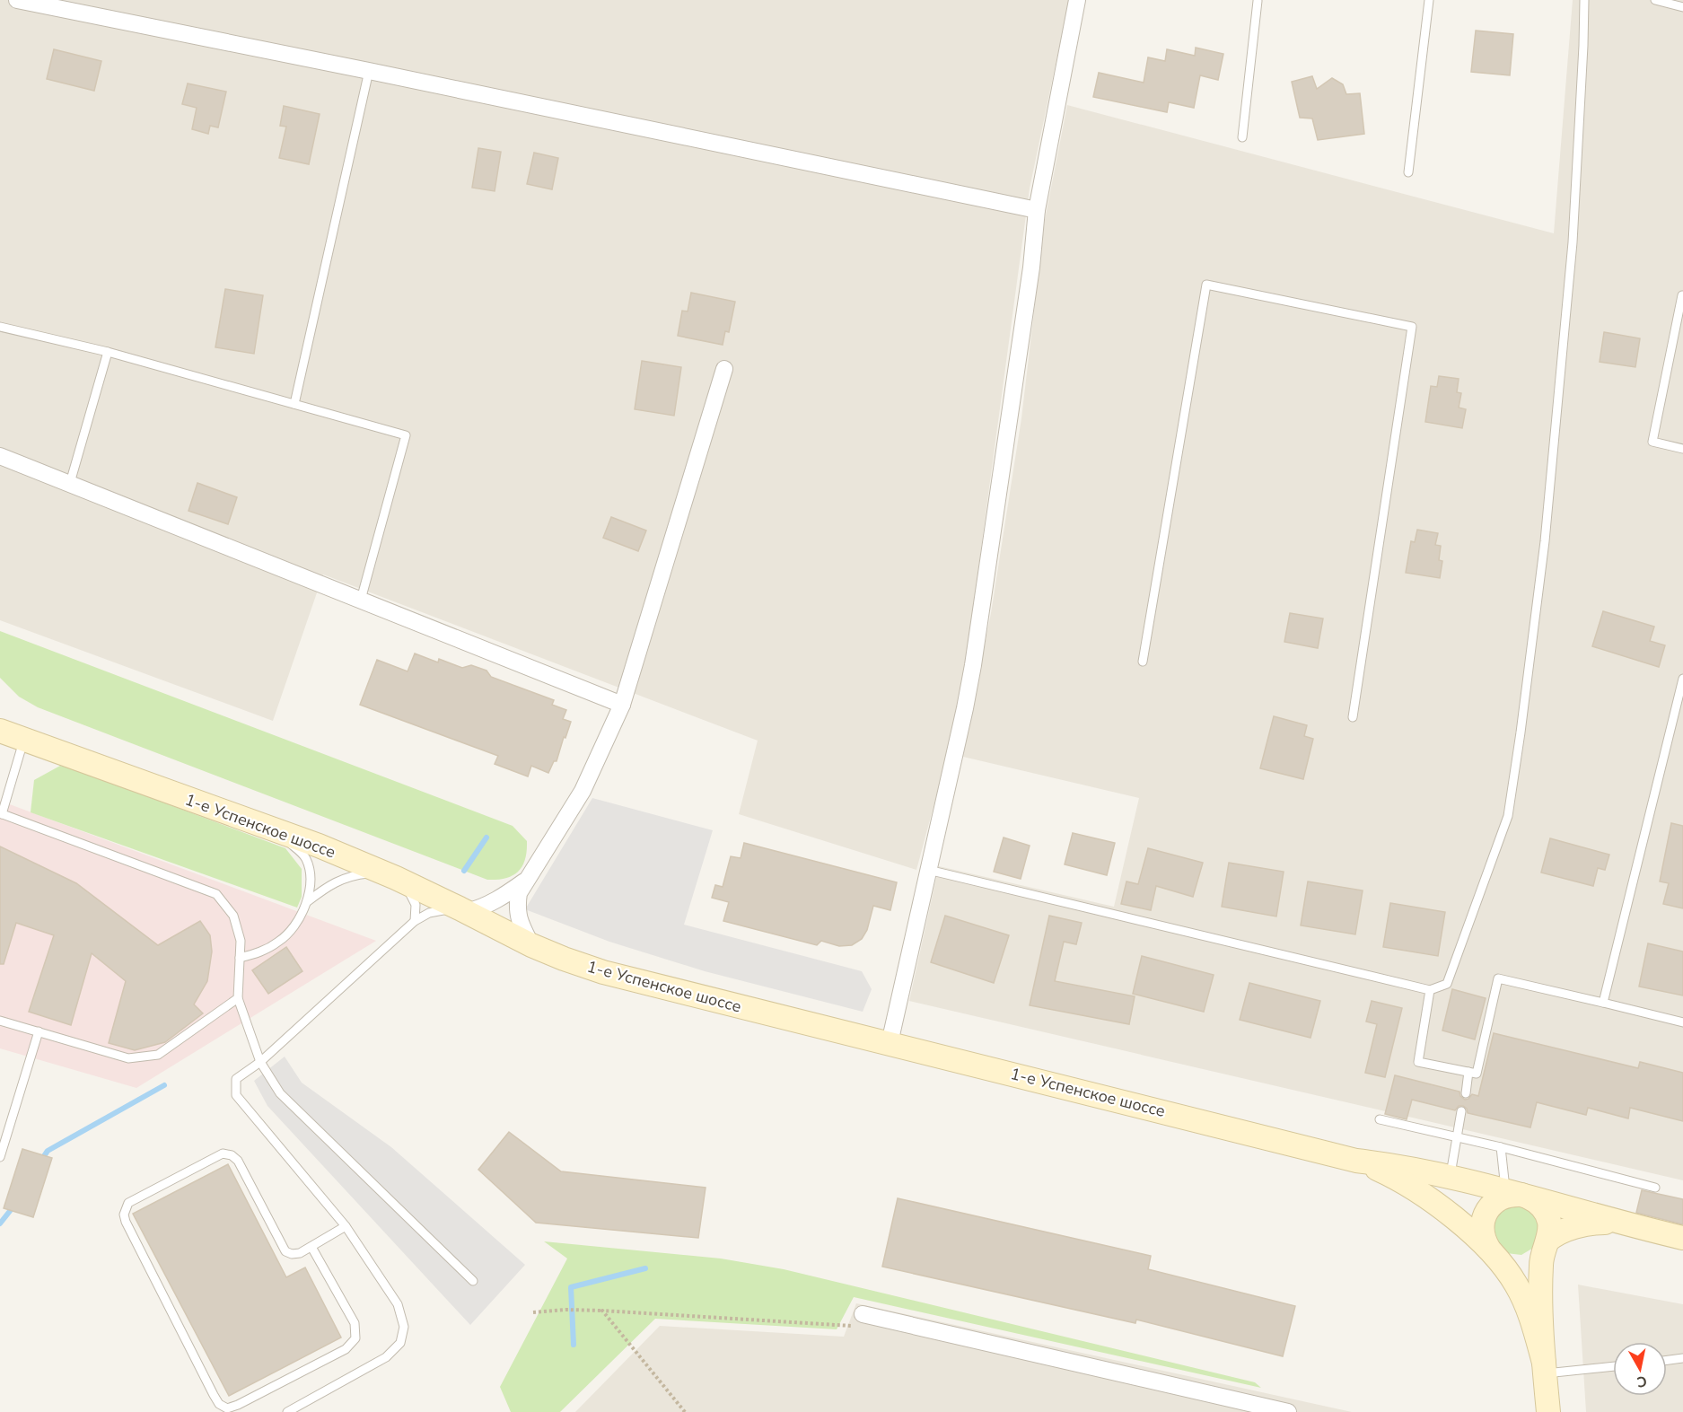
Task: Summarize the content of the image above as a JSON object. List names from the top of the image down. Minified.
{"streets":{"main road":["1-е Успенское шоссе"]},"north":"bottom"}
